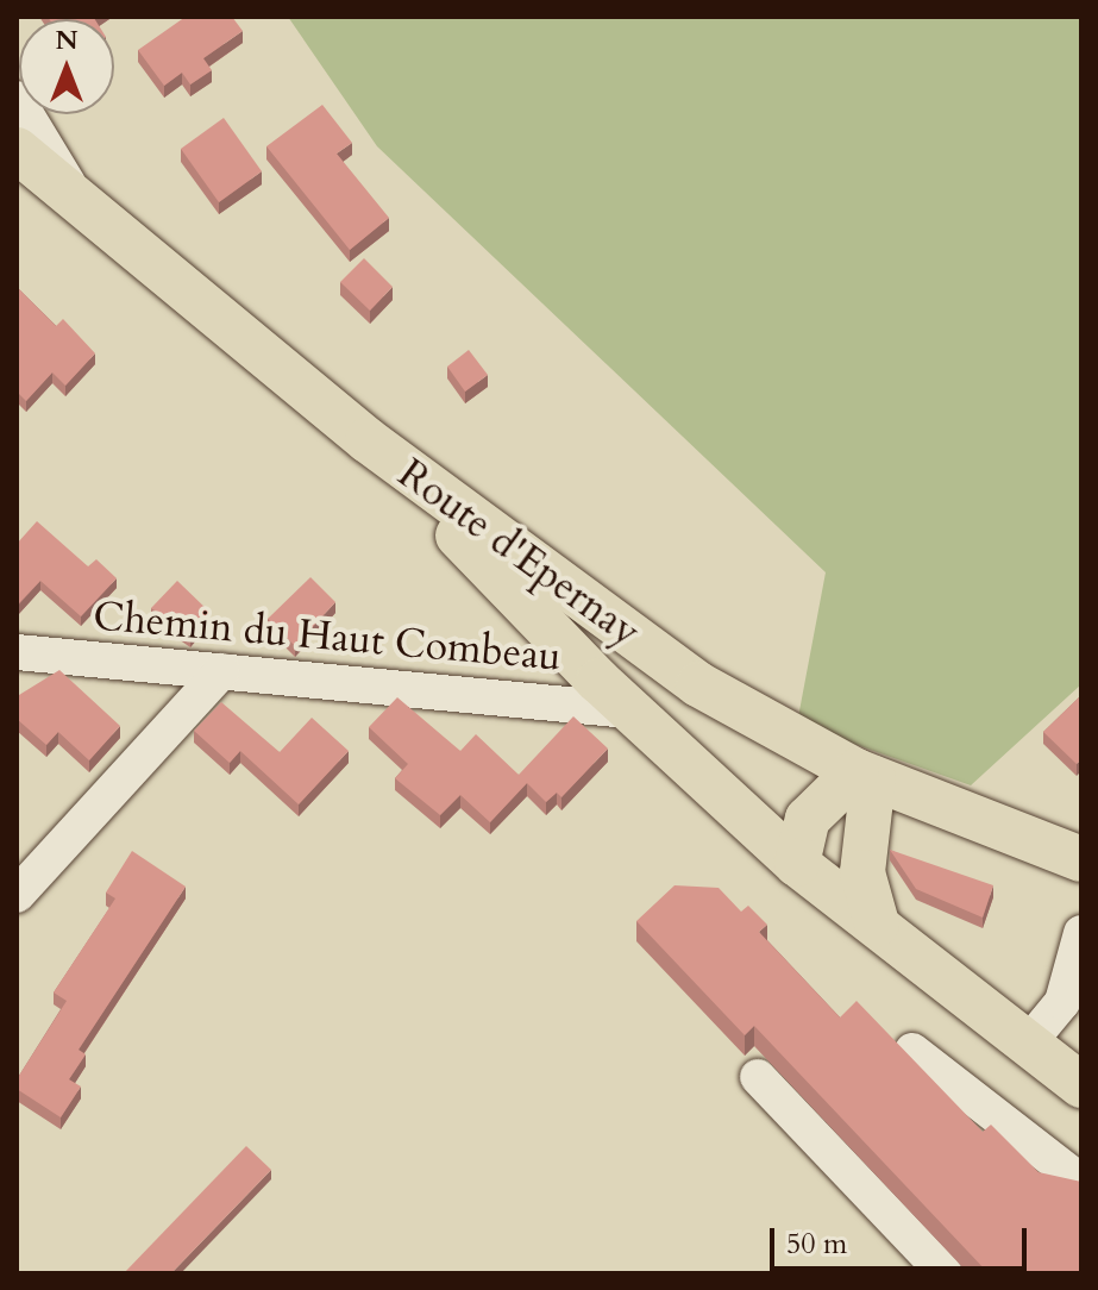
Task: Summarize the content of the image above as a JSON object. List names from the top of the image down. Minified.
{"streets":{"main road":["Route d'Epernay"],"street":["Chemin du Haut Combeau"]},"scale_bar":"50 m","north":"top"}
